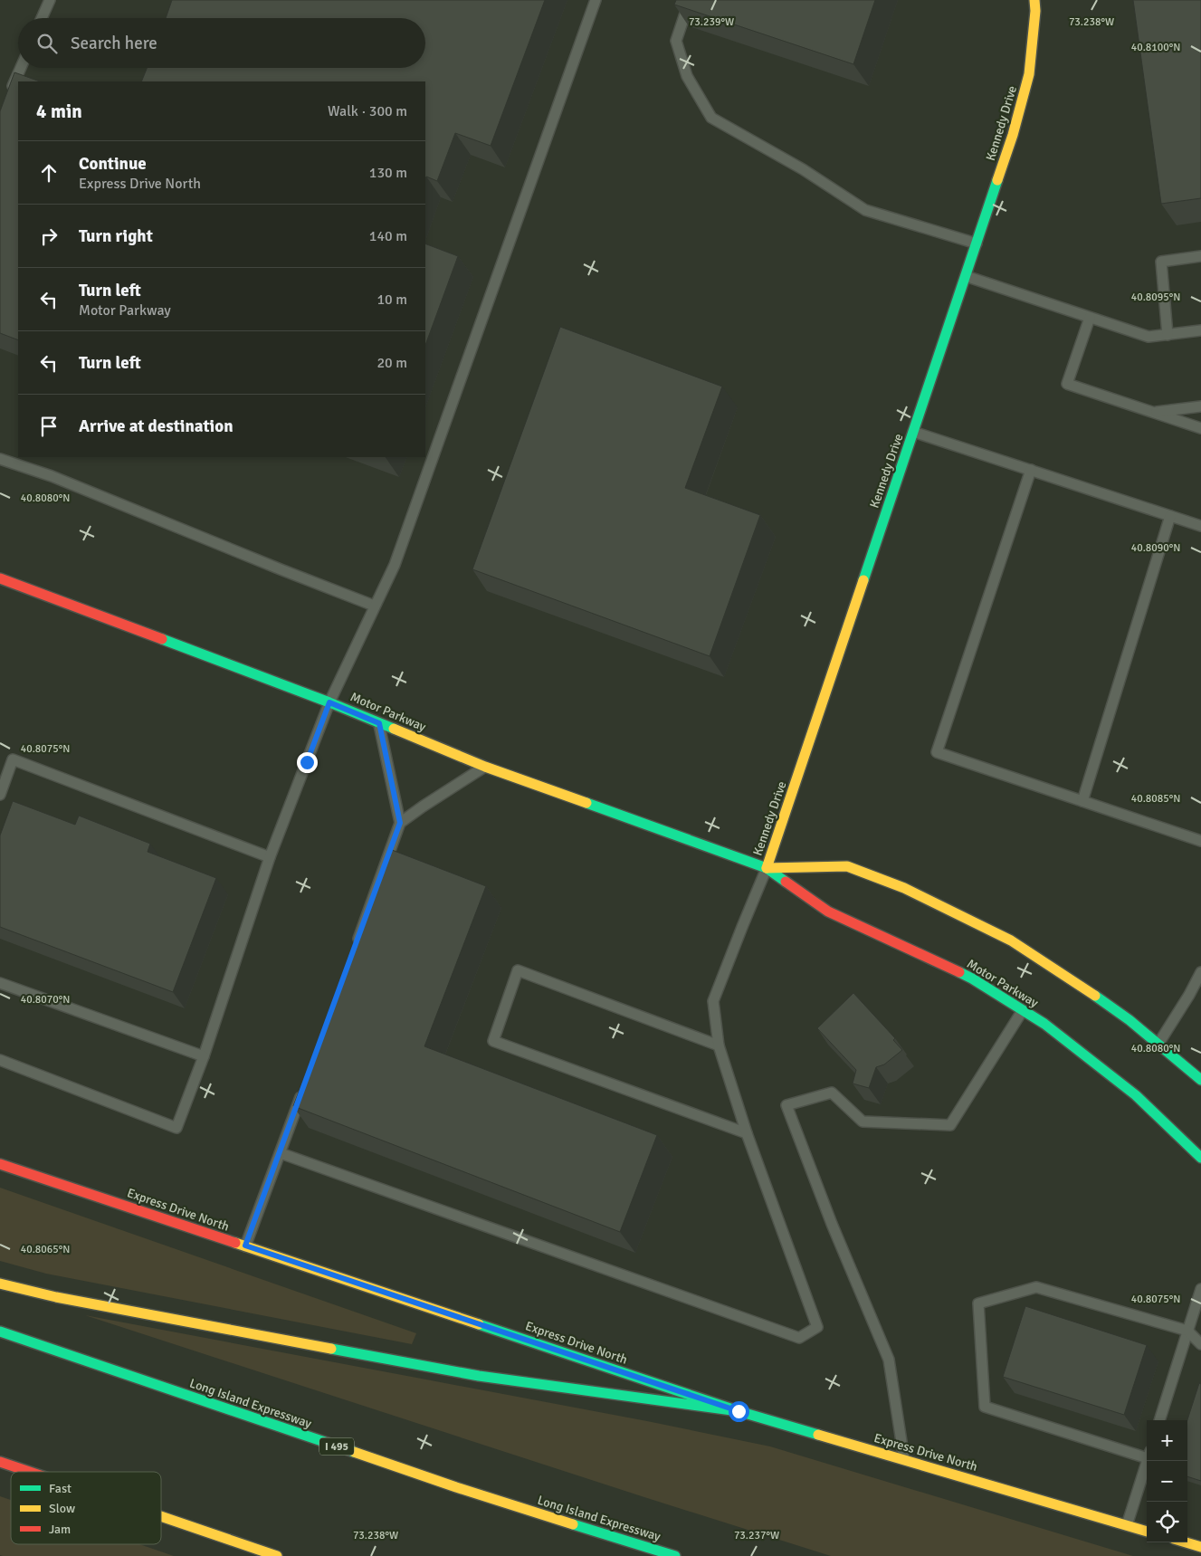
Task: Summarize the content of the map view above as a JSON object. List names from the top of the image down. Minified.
{"streets":{"main road":["Kennedy Drive","Motor Parkway","Express Drive North","Long Island Expressway","I 495"]},"crossings":[["Kennedy Drive","Motor Parkway"]],"legend":["Fast","Slow","Jam"],"page":{"search":"Search here","heading":["4 min","Walk · 300 m"],"list":[["Continue","Express Drive North","130 m"],["Turn right","140 m"],["Turn left","Motor Parkway","10 m"],["Turn left","20 m"],"Arrive at destination"],"map_buttons":["+","−"]},"coordinates":["73.239°W","73.238°W","40.8100°N","40.8095°N","40.8080°N","40.8090°N","40.8075°N","40.8085°N","40.8070°N","40.8065°N","73.237°W"]}
